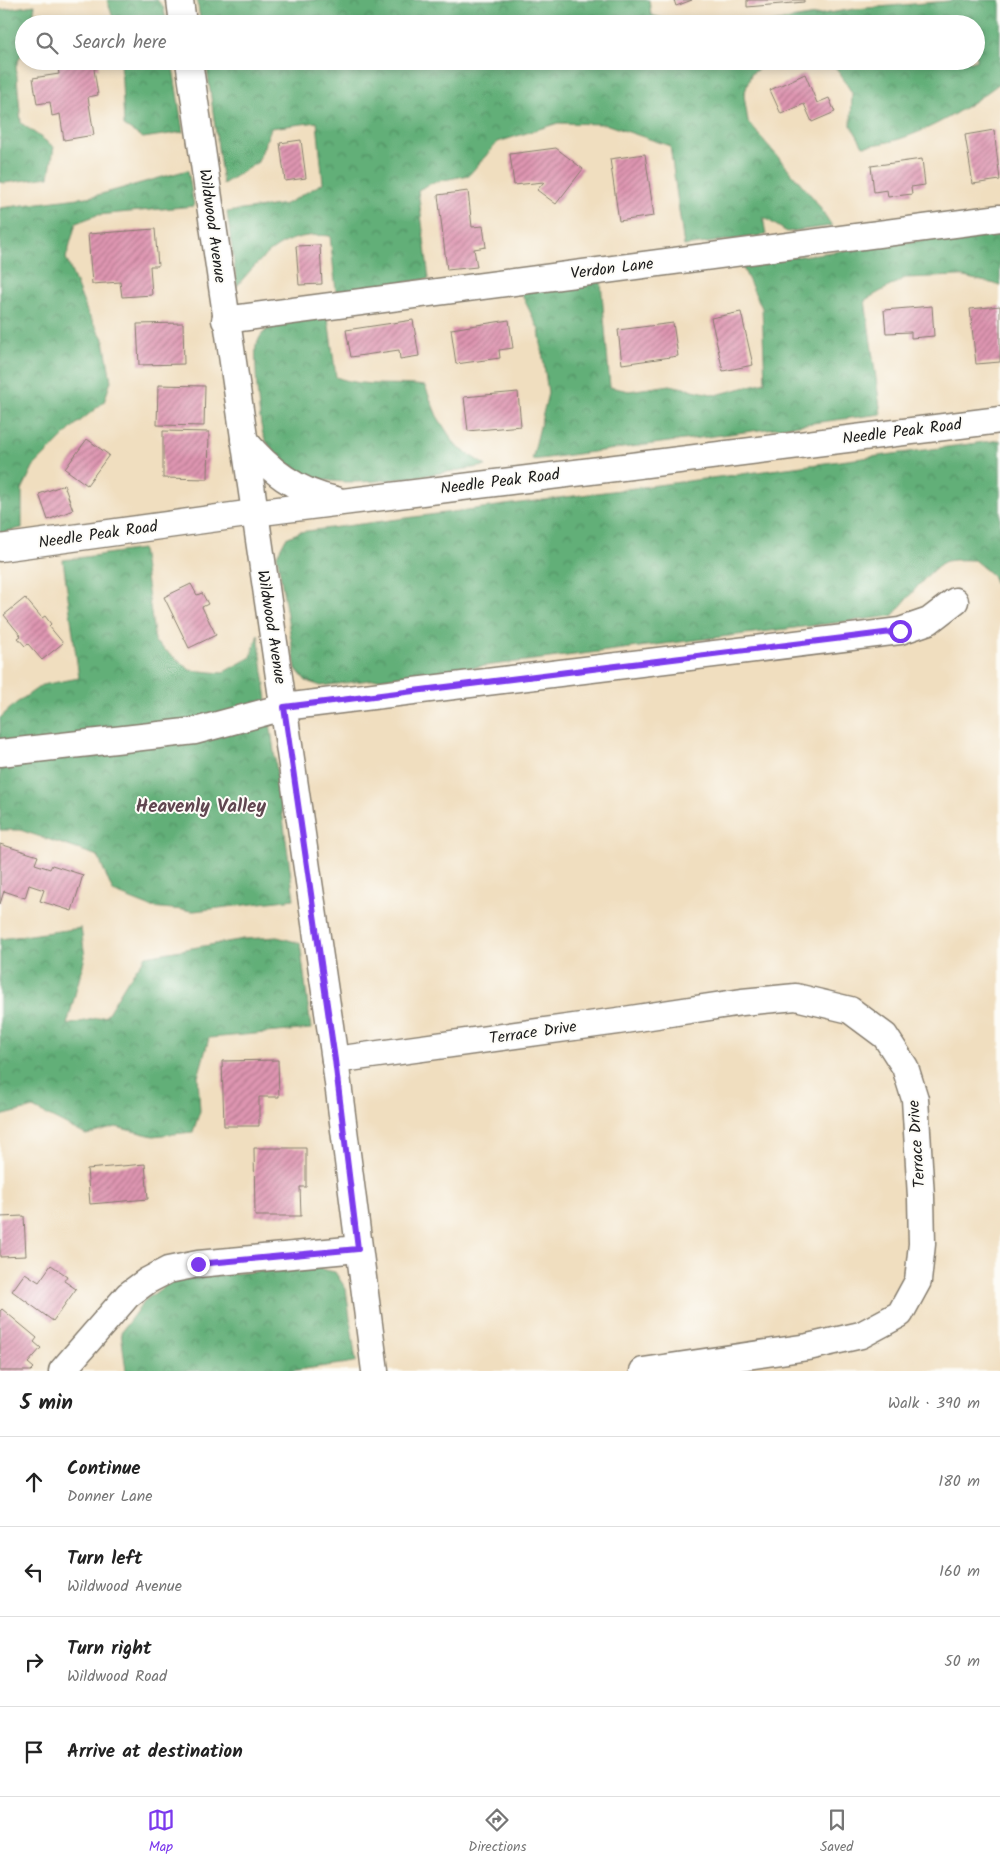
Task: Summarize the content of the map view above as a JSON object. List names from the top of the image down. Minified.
{"streets":{"street":["Wildwood Avenue","Verdon Lane","Needle Peak Road","Terrace Drive"]},"crossings":[["Wildwood Avenue","Verdon Lane"],["Wildwood Avenue","Needle Peak Road"],["Wildwood Avenue","Terrace Drive"]],"districts":["Heavenly Valley"],"page":{"search":"Search here","heading":["5 min","Walk · 390 m"],"list":[["Continue","Donner Lane","180 m"],["Turn left","Wildwood Avenue","160 m"],["Turn right","Wildwood Road","50 m"],"Arrive at destination"],"nav":["Map","Directions","Saved"]}}
